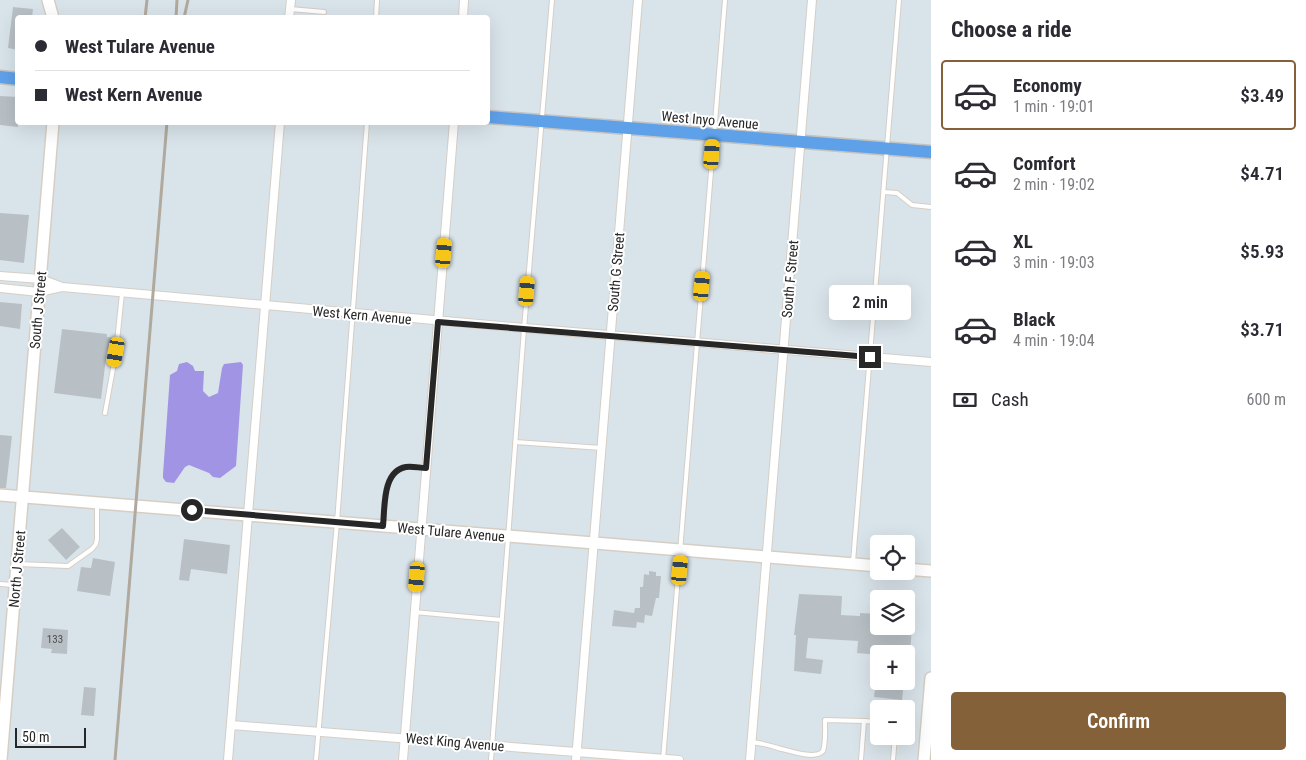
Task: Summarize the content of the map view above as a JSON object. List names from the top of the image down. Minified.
{"streets":{"main road":["West Inyo Avenue","South J Street","West Tulare Avenue","North J Street"],"street":["South G Street","South F Street","West Kern Avenue","West King Avenue"]},"crossings":[["West Inyo Avenue","South G Street"],["West Inyo Avenue","South F Street"],["South G Street","West Kern Avenue"],["South G Street","West Tulare Avenue"],["South G Street","West King Avenue"],["South F Street","West Kern Avenue"],["South F Street","West Tulare Avenue"],["South J Street","West Tulare Avenue"],["South J Street","North J Street"],["West Tulare Avenue","North J Street"]],"house_numbers":["133"],"scale_bar":"50 m","page":{"heading":"Choose a ride","banner":["West Tulare Avenue","West Kern Avenue"],"list":[{"name":"Economy","note":"1 min · 19:01","value":"$3.49"},{"name":"Comfort","note":"2 min · 19:02","value":"$4.71"},{"name":"XL","note":"3 min · 19:03","value":"$5.93"},{"name":"Black","note":"4 min · 19:04","value":"$3.71"}],"bubble":"2 min","pay":["Cash","600 m"],"map_buttons":["+","−"],"buttons":"Confirm","scale":"50 m"}}
